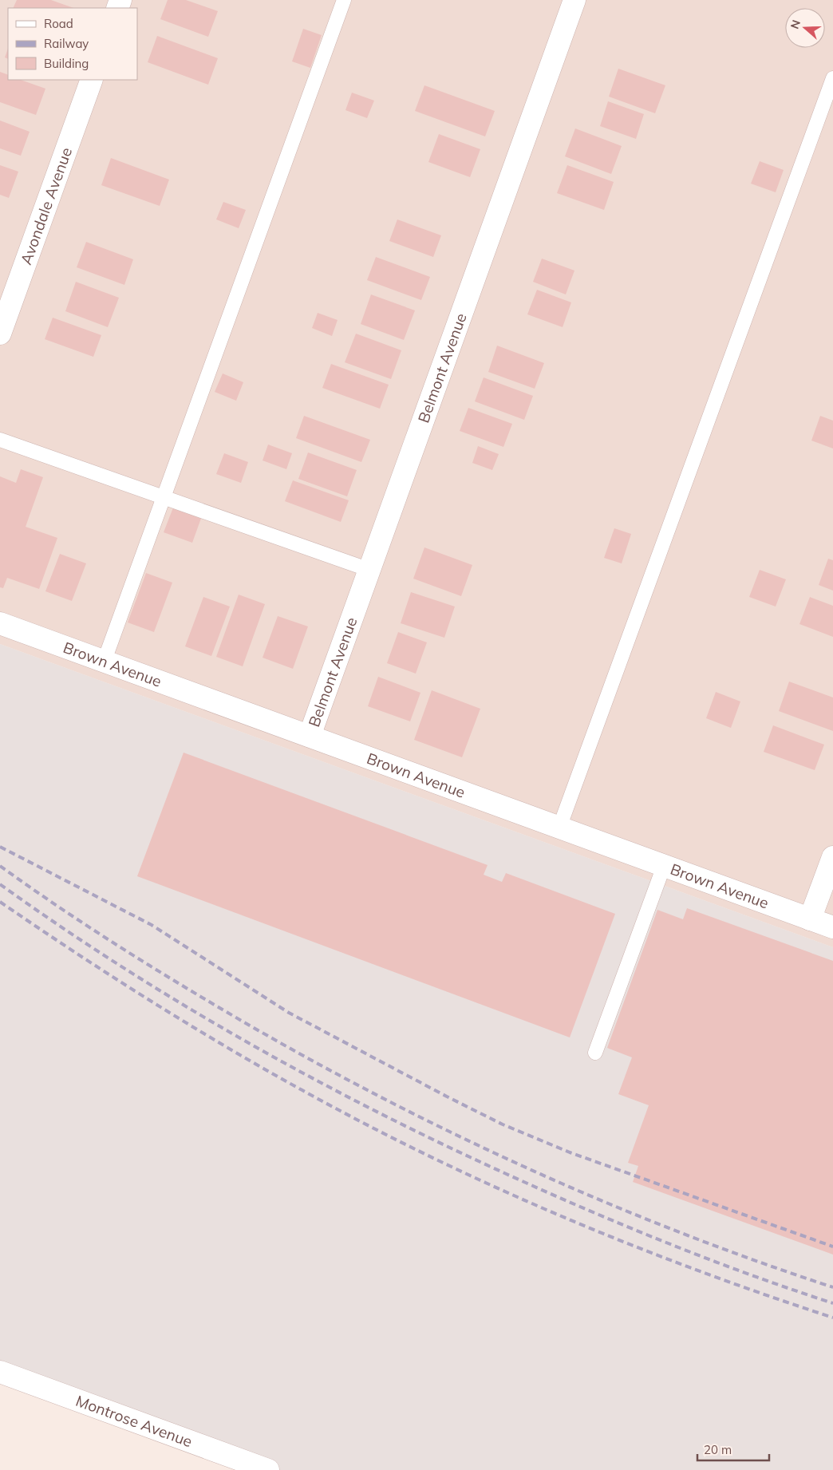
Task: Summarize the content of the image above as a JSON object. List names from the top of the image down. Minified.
{"streets":{"street":["Avondale Avenue","Belmont Avenue","Brown Avenue","Montrose Avenue"]},"crossings":[["Belmont Avenue","Brown Avenue"]],"legend":["Road","Railway","Building"],"scale_bar":"20 m","north":"left"}
